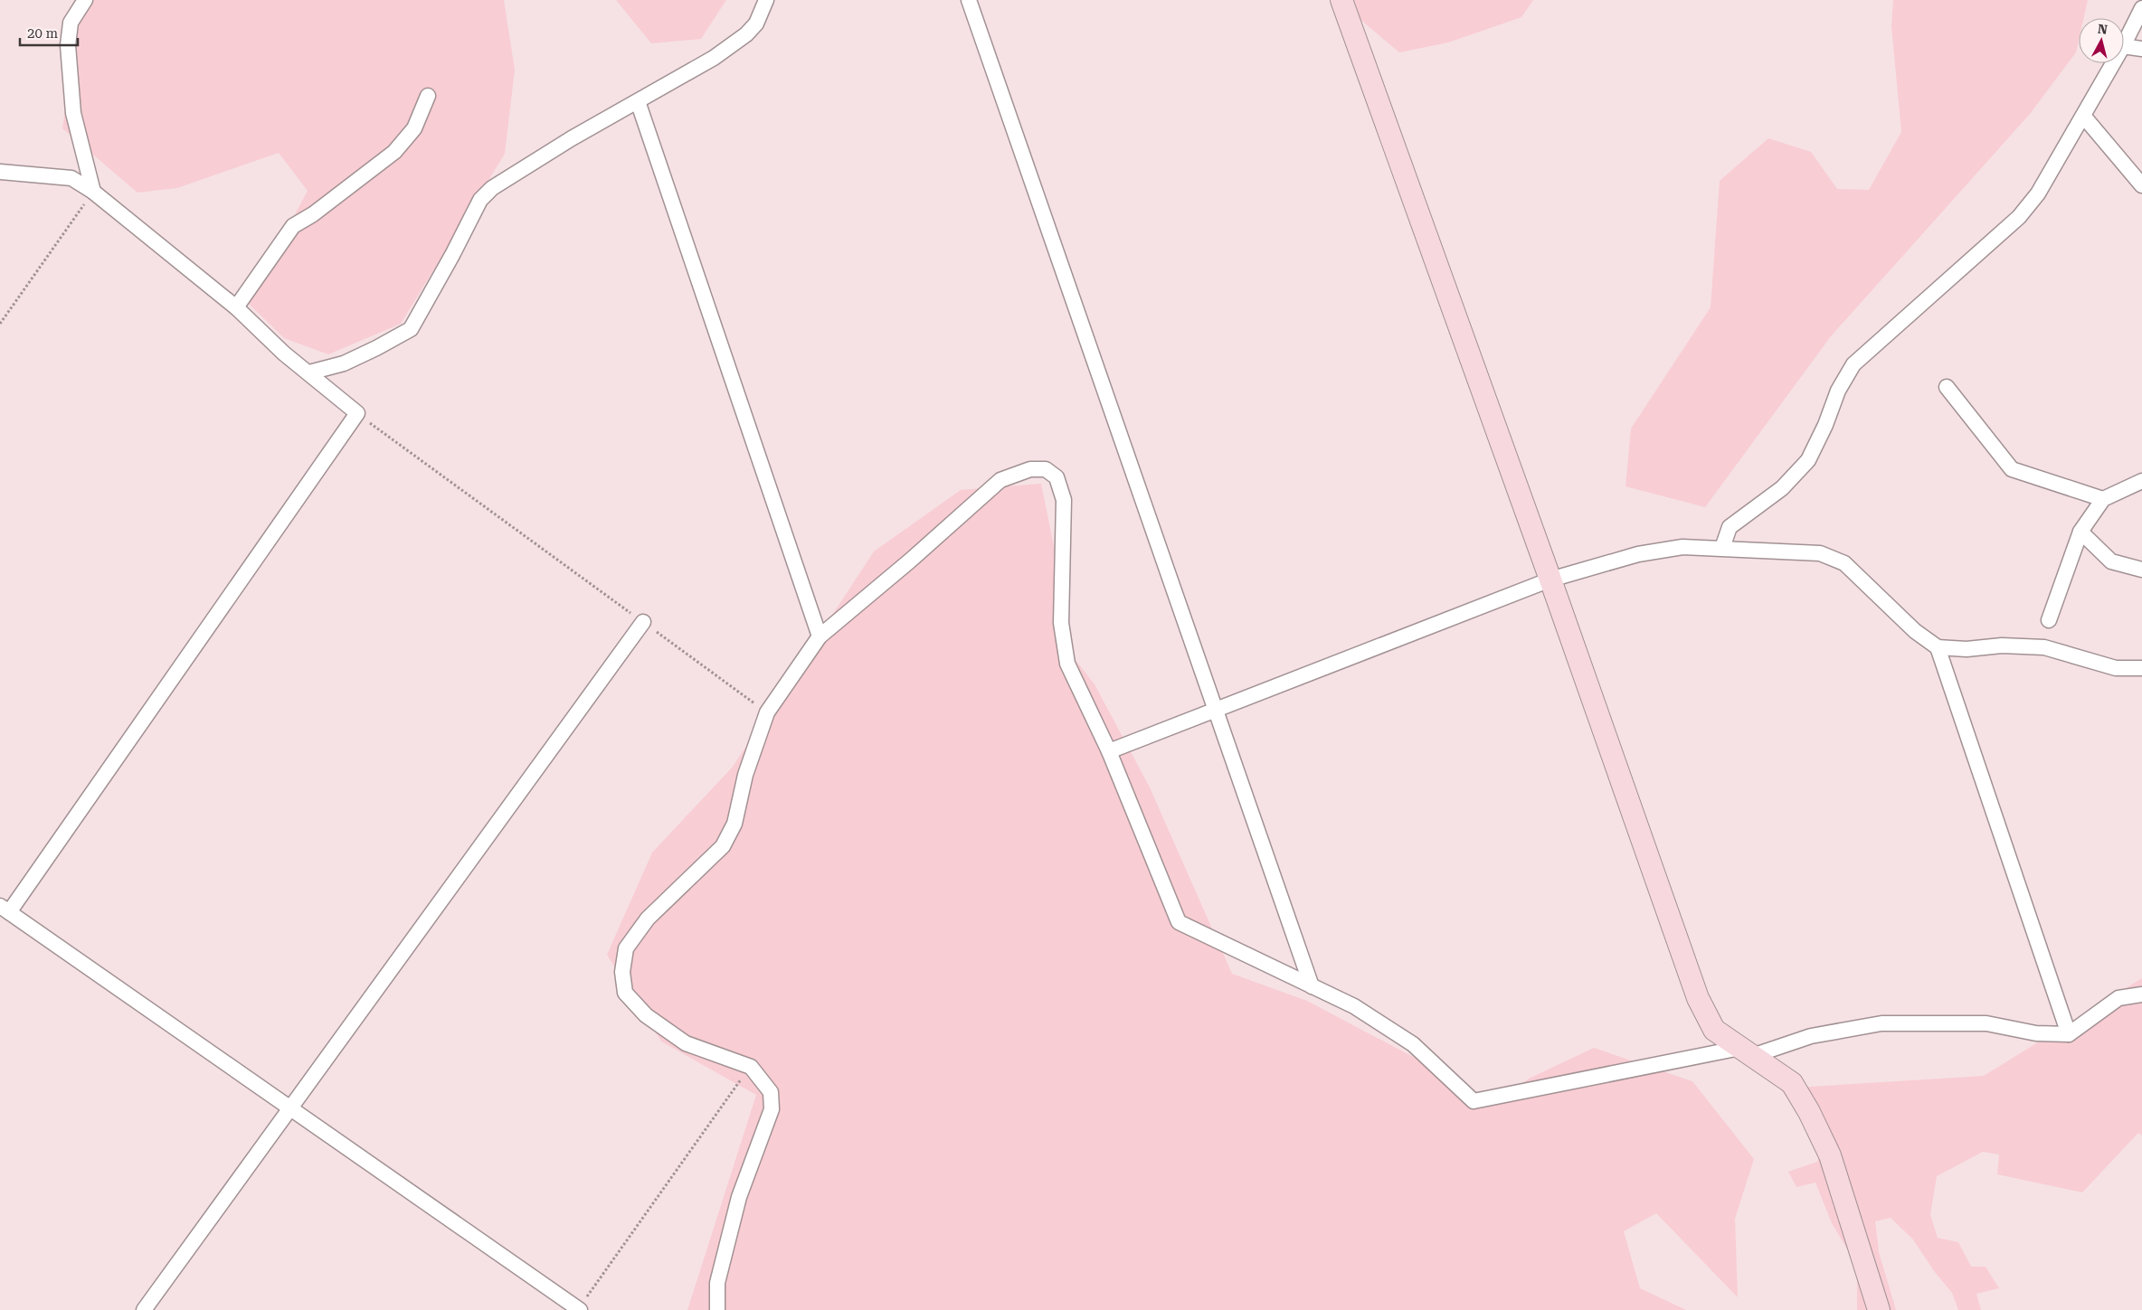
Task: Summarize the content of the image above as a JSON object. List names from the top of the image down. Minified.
{"scale_bar":"20 m","north":"top"}
